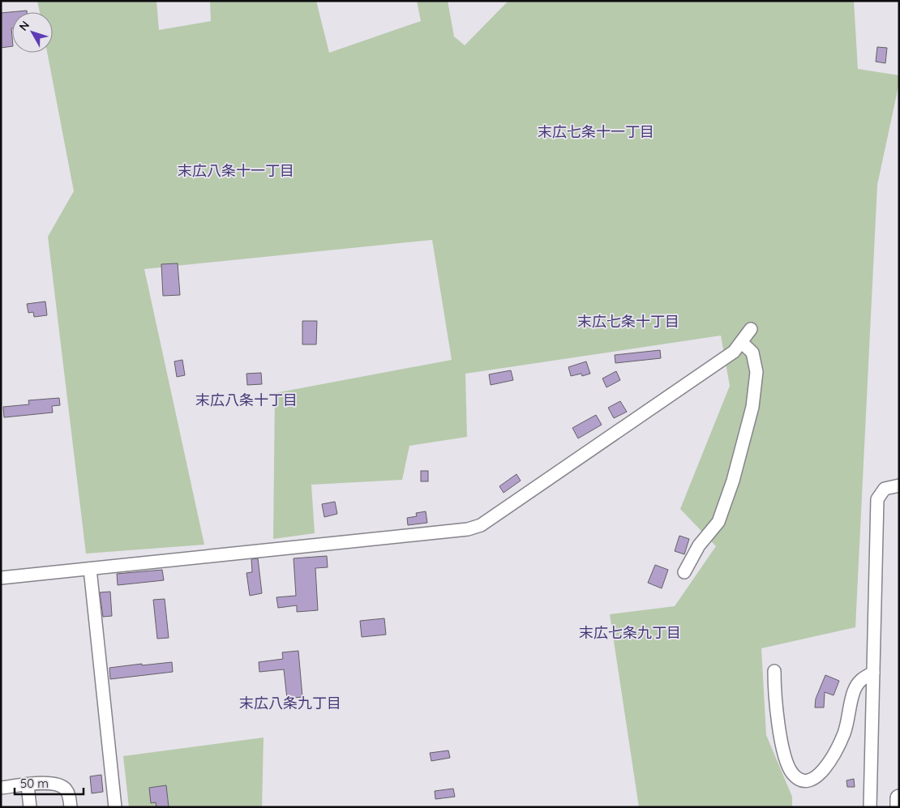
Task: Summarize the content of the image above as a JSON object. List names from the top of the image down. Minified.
{"districts":["末広七条十一丁目","末広八条十一丁目","末広七条十丁目","末広八条十丁目","末広七条九丁目","末広八条九丁目"],"scale_bar":"50 m","north":"top left"}
